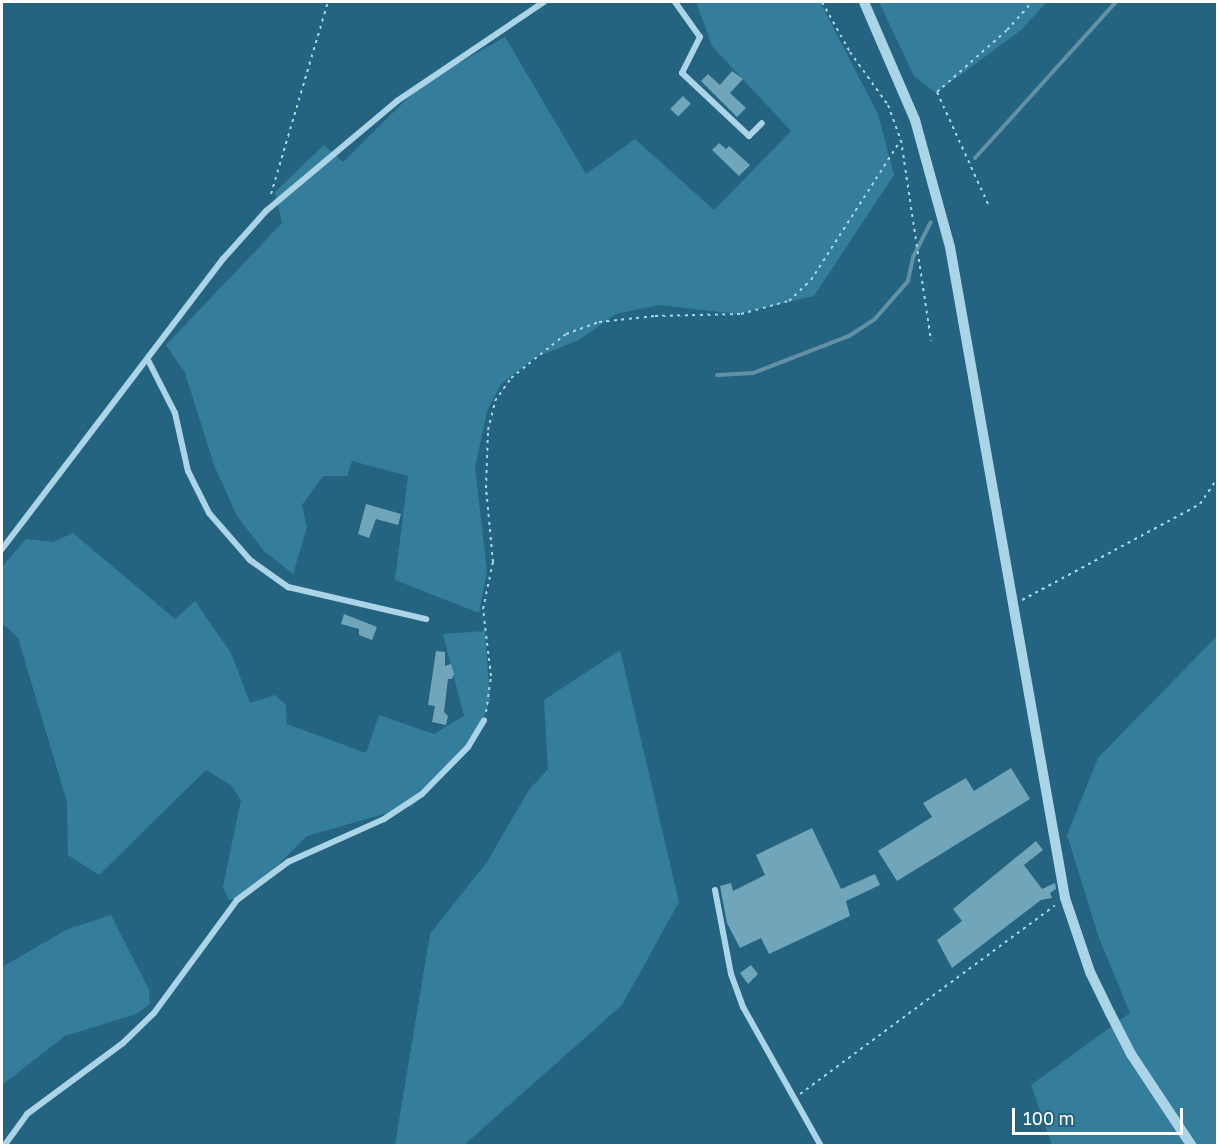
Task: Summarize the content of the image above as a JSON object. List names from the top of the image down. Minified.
{"scale_bar":"100 m"}
